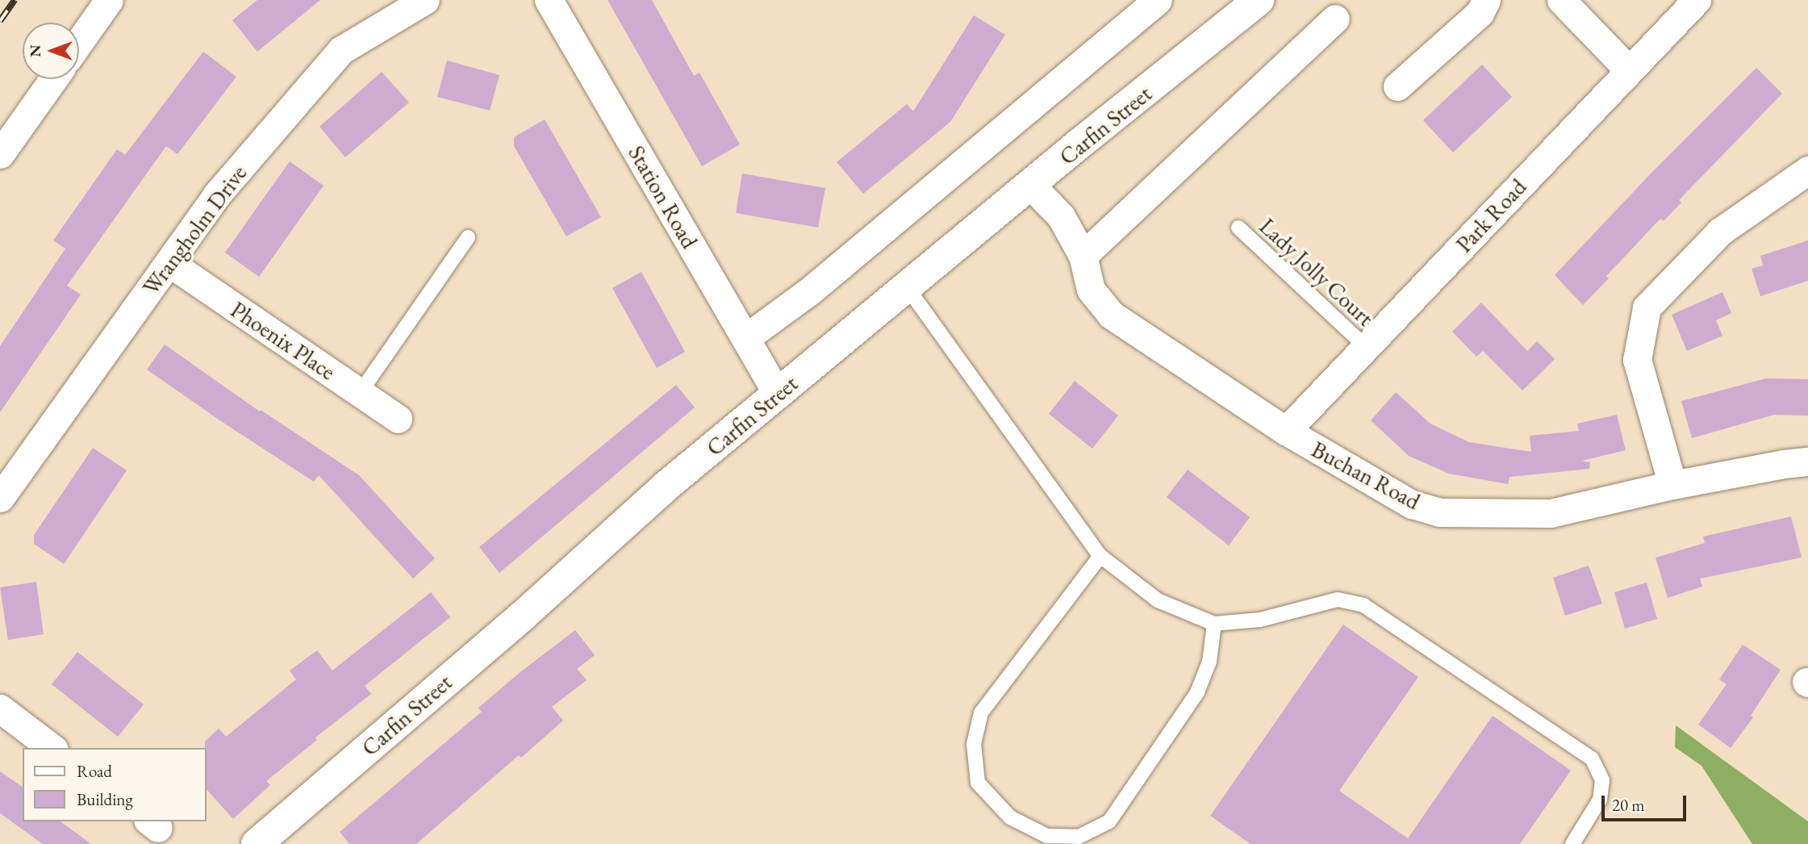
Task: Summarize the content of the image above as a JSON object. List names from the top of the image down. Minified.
{"streets":{"main road":["Carfin Street"],"street":["Station Road","Park Road","Wrangholm Drive","Phoenix Place","Buchan Road"],"lane":["Lady Jolly Court"]},"crossings":[["Carfin Street","Station Road"],["Carfin Street","Buchan Road"],["Park Road","Lady Jolly Court"],["Park Road","Buchan Road"],["Wrangholm Drive","Phoenix Place"]],"legend":["Road","Building"],"scale_bar":"20 m","north":"left"}
